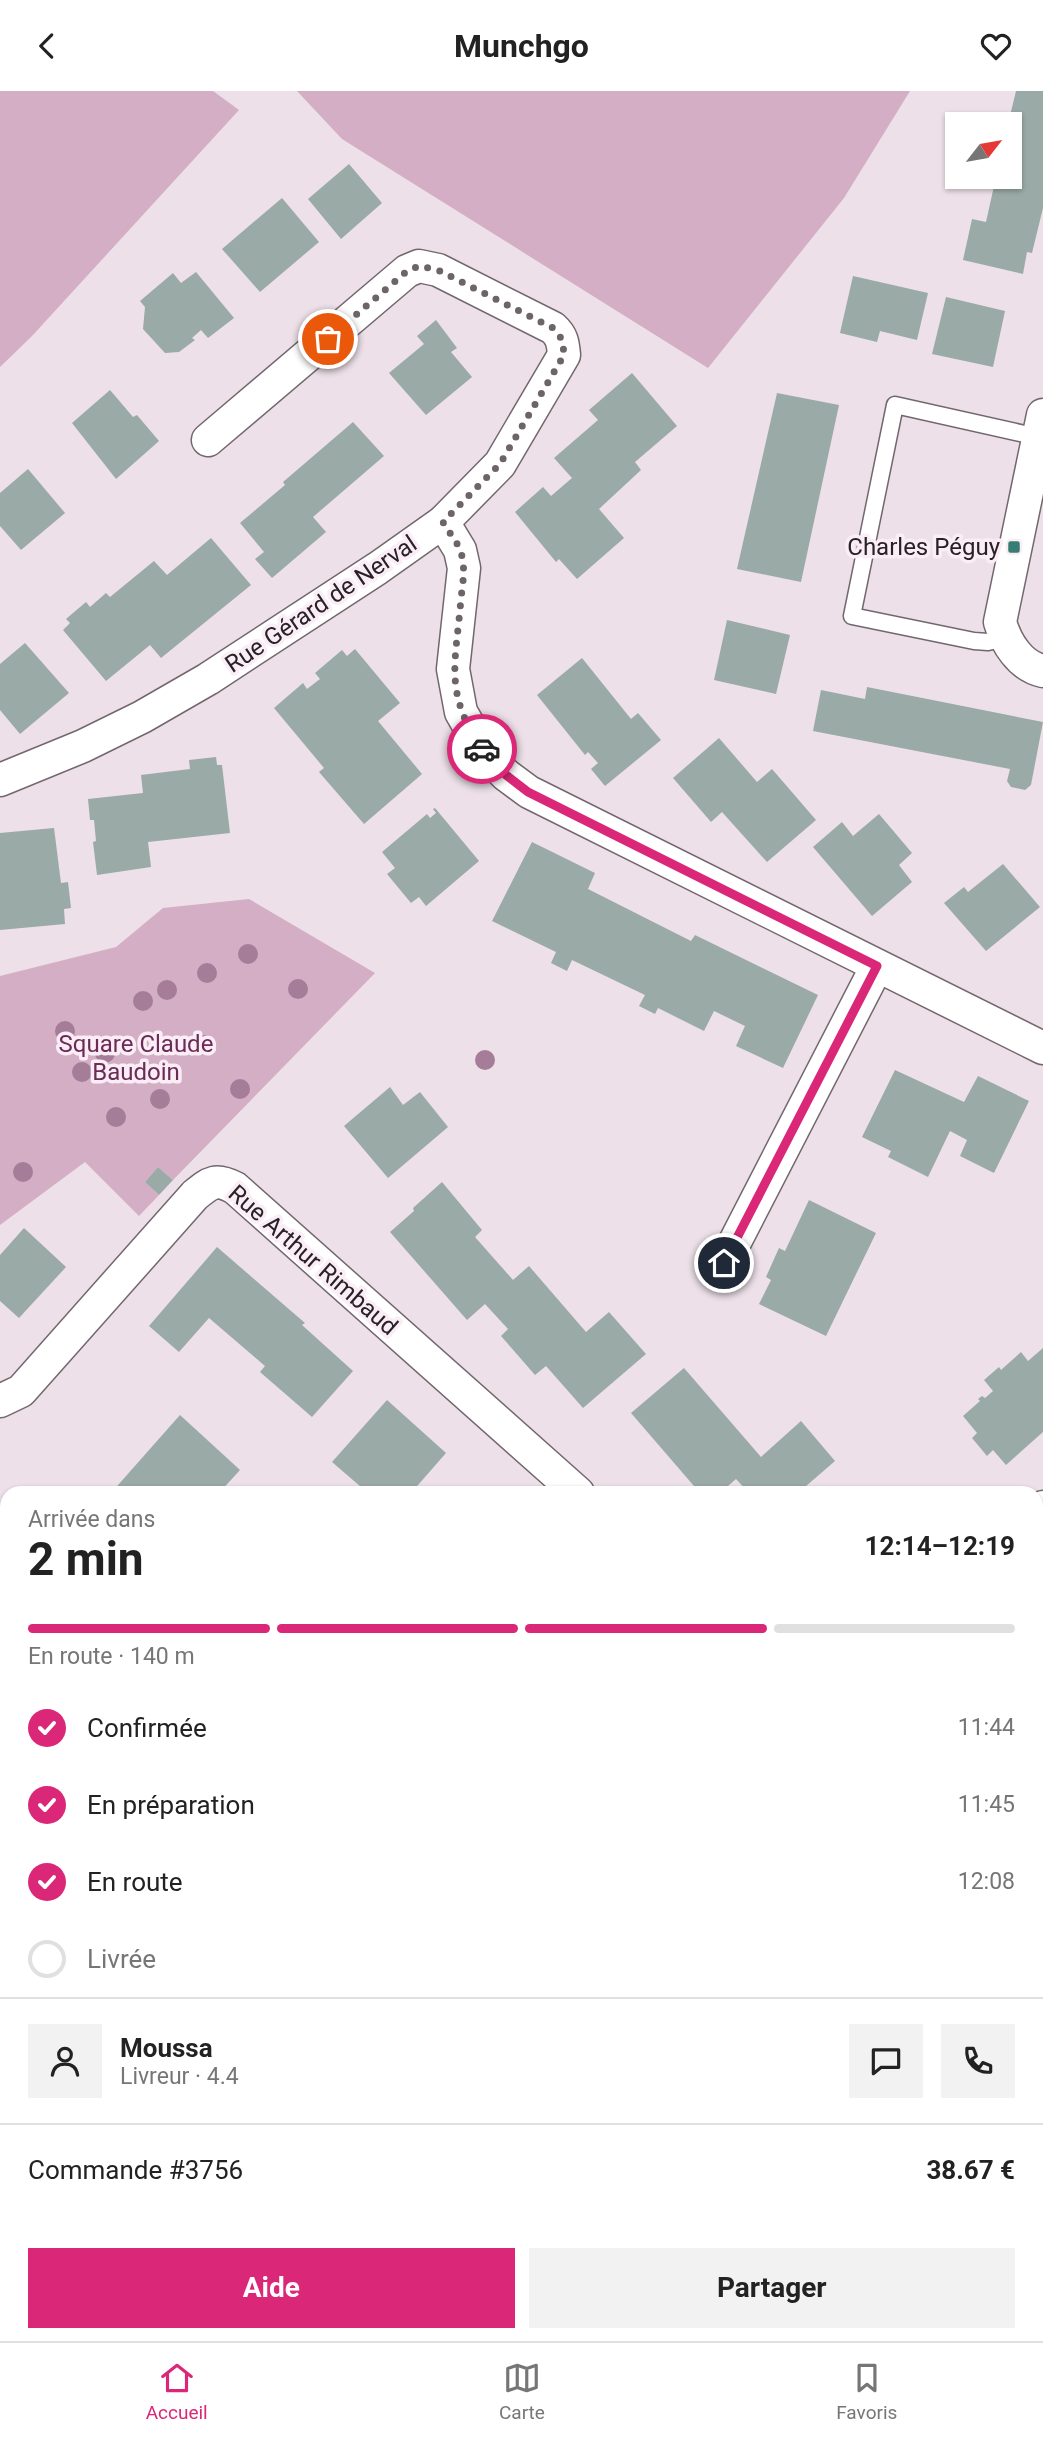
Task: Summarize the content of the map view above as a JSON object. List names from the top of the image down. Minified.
{"streets":{"street":["Rue Gérard de Nerval","Rue Arthur Rimbaud"]},"parks":["Square Claude Baudoin"],"places":{"transit":["Charles Péguy"]},"north":"top right","page":{"header":"Munchgo","heading":["2 min","Arrivée dans","12:14–12:19"],"panel":["Moussa","Livreur · 4.4","Commande #3756","38.67 €"],"bar":"En route · 140 m","list":[["Confirmée","11:44"],["En préparation","11:45"],["En route","12:08"],"Livrée"],"buttons":["Aide","Partager"],"tabs":["Accueil","Carte","Favoris"]}}
